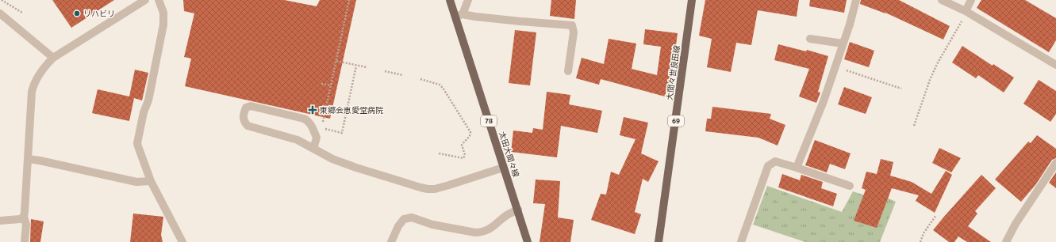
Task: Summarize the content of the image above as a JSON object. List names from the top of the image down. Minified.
{"streets":{"main road":["大間々世良田線","78","69","太田大間々線"]},"places":{"other":["リハビリ"],"health":["東郷会恵愛堂病院"]}}
